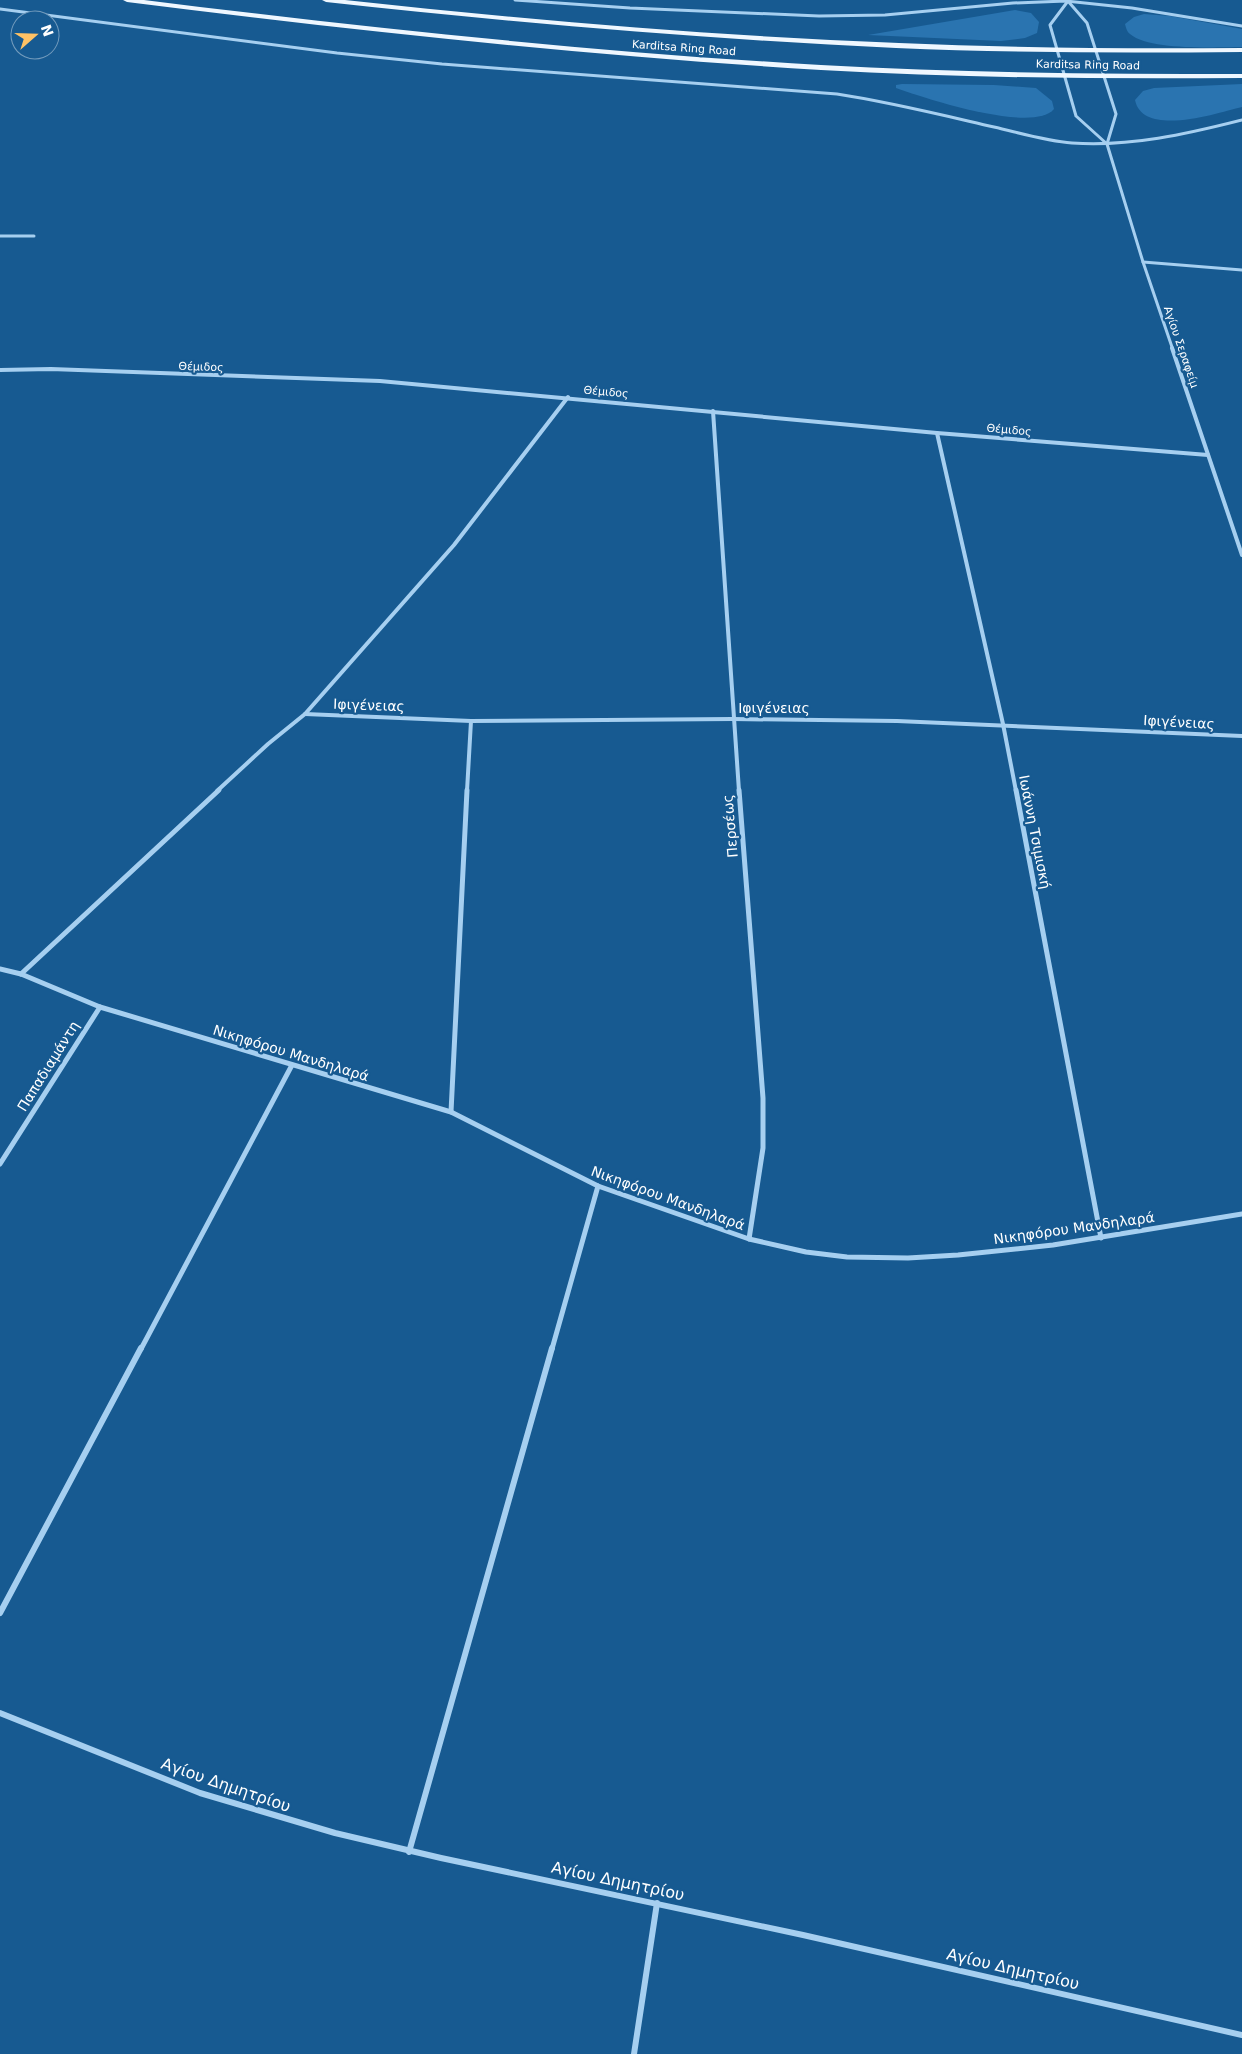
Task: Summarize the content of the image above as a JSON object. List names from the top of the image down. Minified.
{"streets":{"main road":["Karditsa Ring Road"],"street":["Αγίου Σεραφείμ","Θέμιδος","Ιφιγένειας","Περσέως","Ιωάννη Τσιμισκή","Νικηφόρου Μανδηλαρά","Παπαδιαμάντη","Αγίου Δημητρίου"]},"crossings":[["Αγίου Σεραφείμ","Θέμιδος"],["Θέμιδος","Περσέως"],["Θέμιδος","Ιωάννη Τσιμισκή"],["Ιφιγένειας","Περσέως"],["Ιφιγένειας","Ιωάννη Τσιμισκή"],["Περσέως","Νικηφόρου Μανδηλαρά"],["Ιωάννη Τσιμισκή","Νικηφόρου Μανδηλαρά"],["Νικηφόρου Μανδηλαρά","Παπαδιαμάντη"]],"north":"right"}
